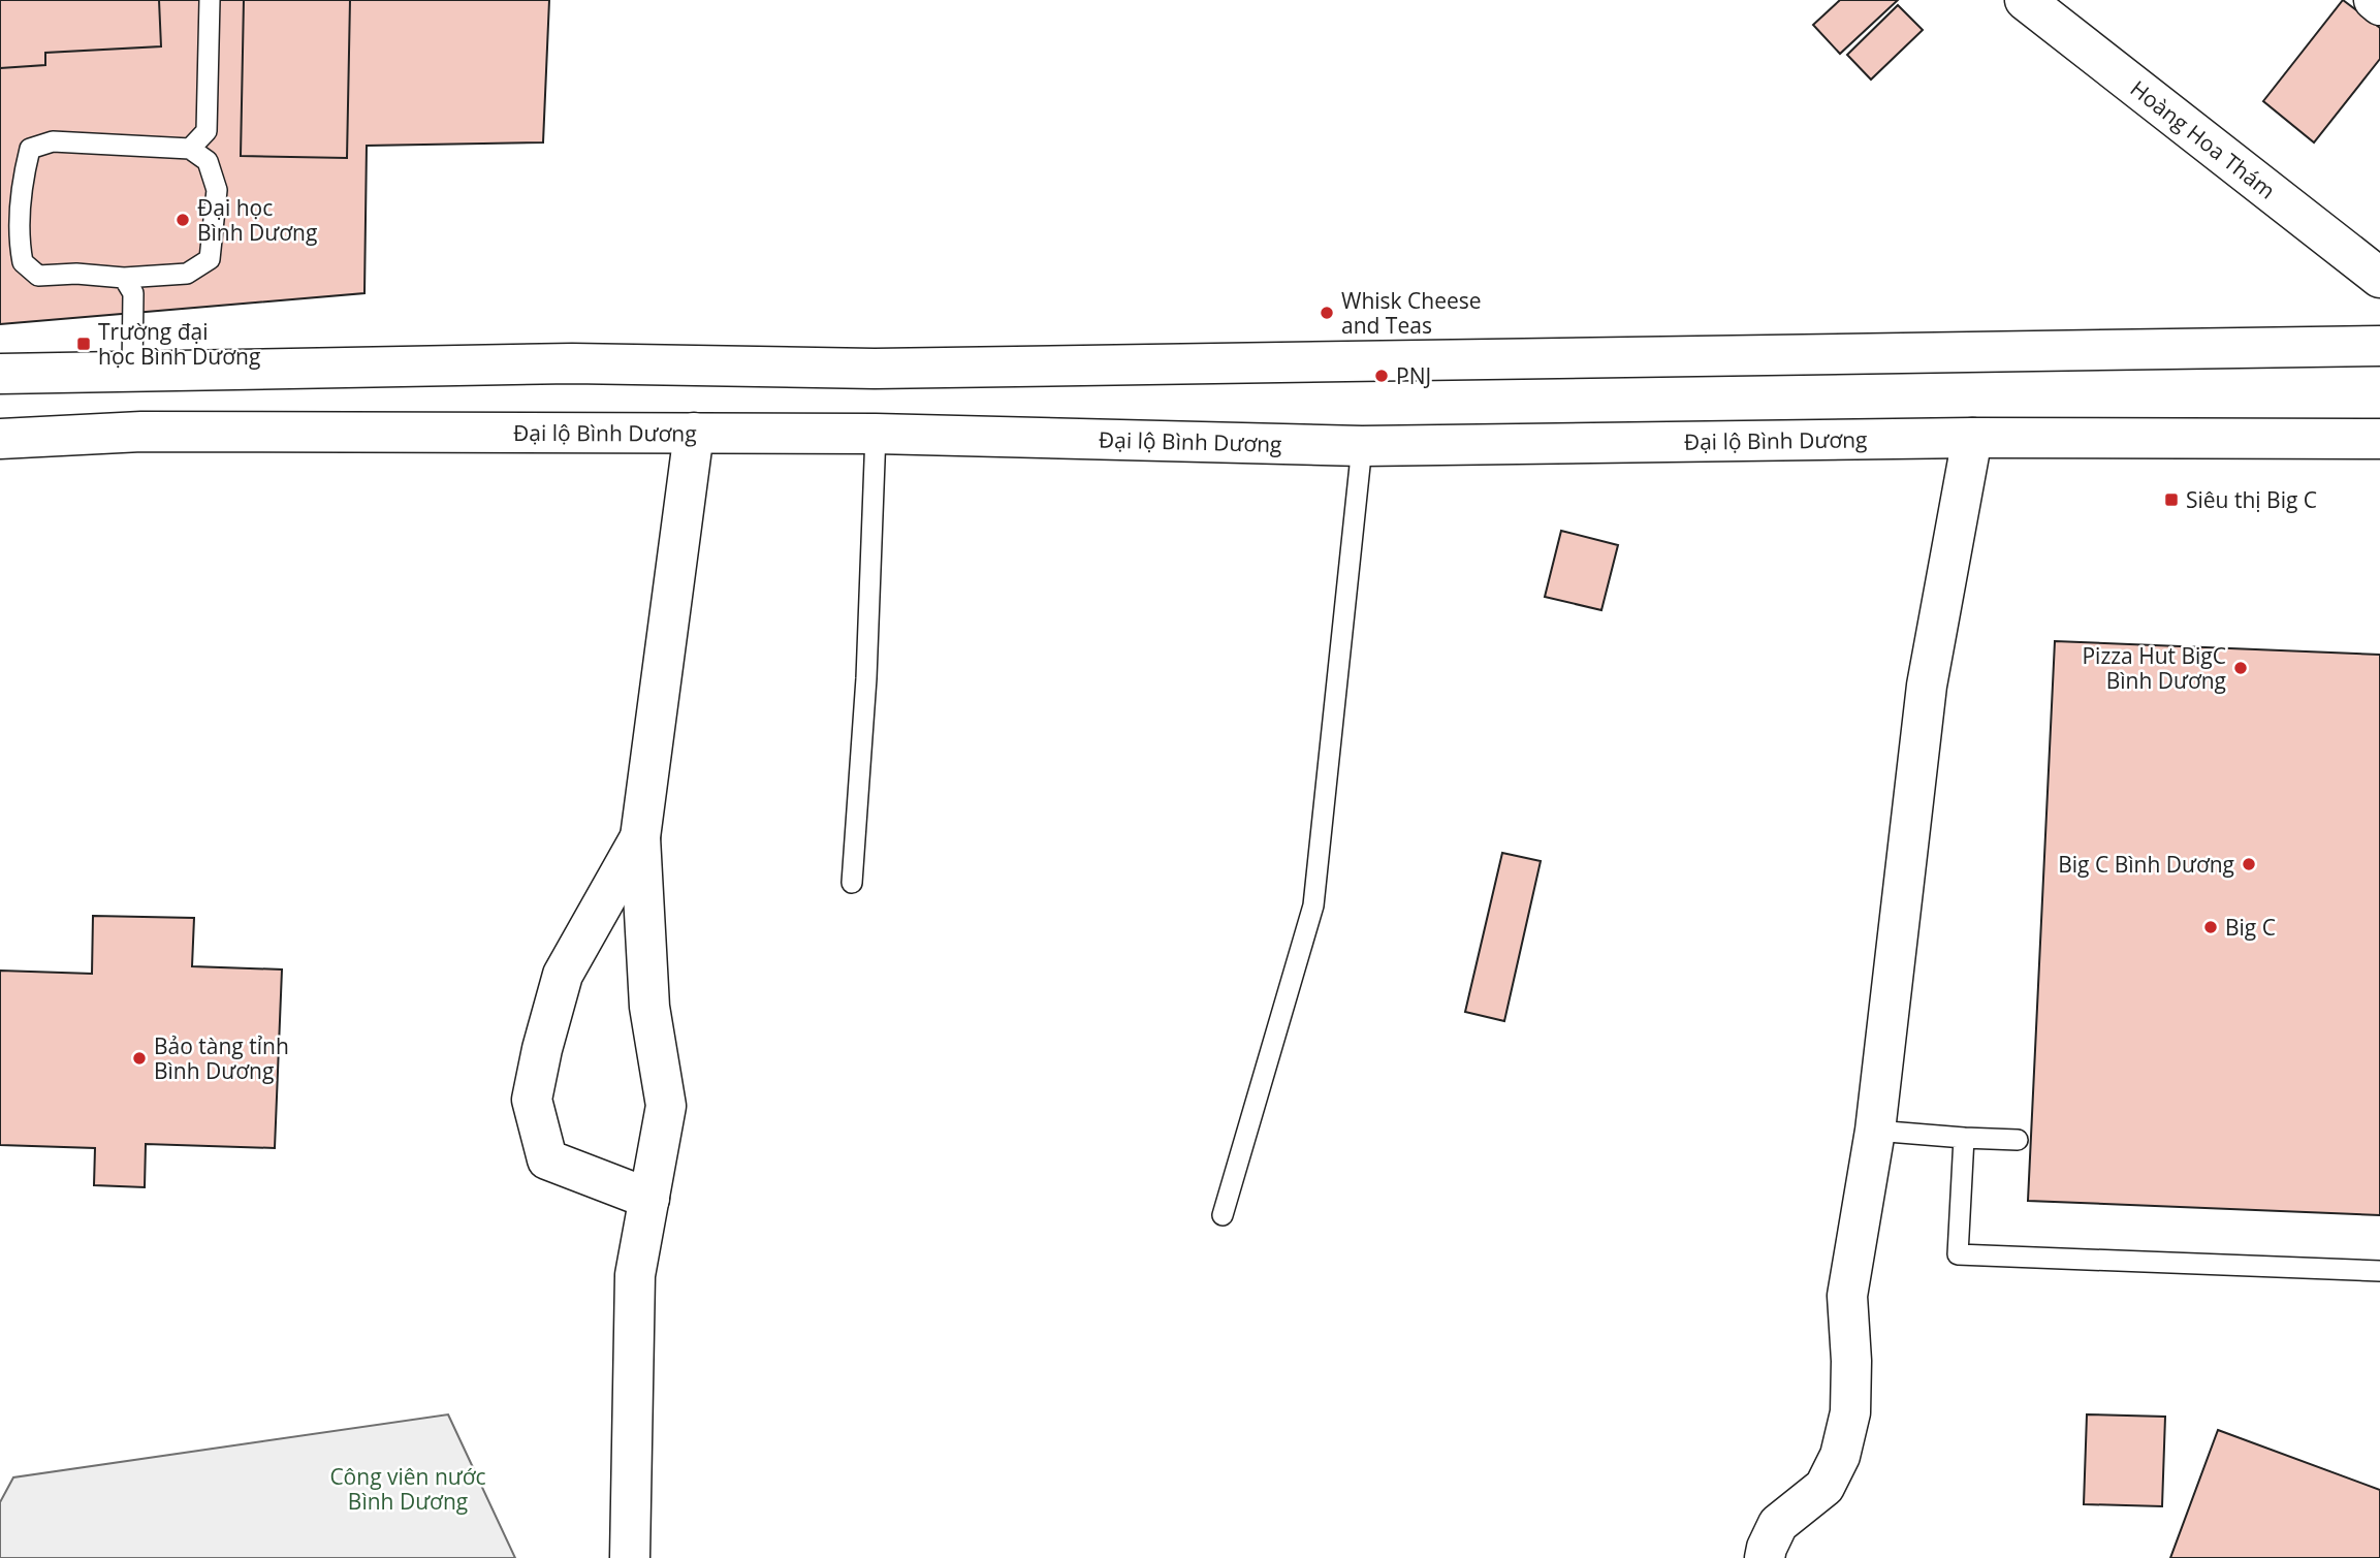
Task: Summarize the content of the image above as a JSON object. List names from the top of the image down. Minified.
{"streets":{"main road":["Hoàng Hoa Thám","Đại lộ Bình Dương"]},"parks":["Công viên nước Bình Dương"],"places":{"other":["Đại học Bình Dương","Whisk Cheese and Teas","PNJ","Pizza Hut BigC Bình Dương","Big C Bình Dương","Big C","Bảo tàng tỉnh Bình Dương"],"transit":["Trường đại học Bình Dương","Siêu thị Big C"]}}
